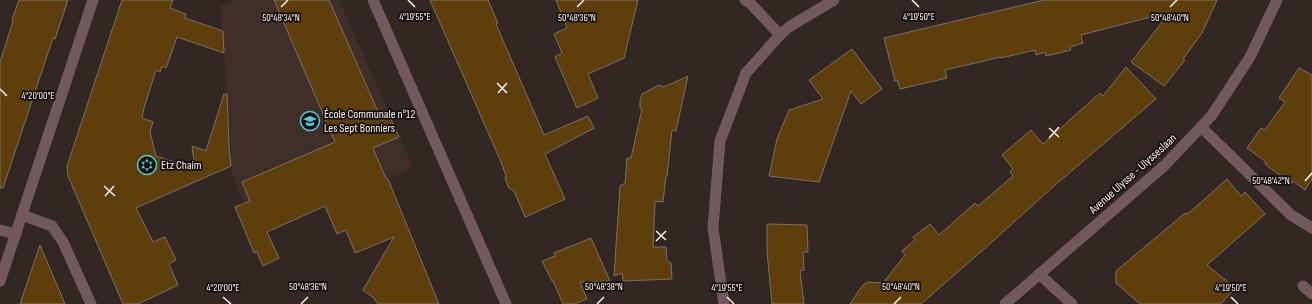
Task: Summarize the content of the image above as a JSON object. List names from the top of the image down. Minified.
{"streets":{"street":["Avenue Ulysse - Ulysseslaan"]},"places":{"school or university":["École Communale n°12 Les Sept Bonniers"],"synagogue":["Etz Chaim"]},"coordinates":["4°19'55\"E","4°19'50\"E","50°48'34\"N","50°48'36\"N","50°48'40\"N","4°20'00\"E","50°48'42\"N","50°48'38\"N"]}
